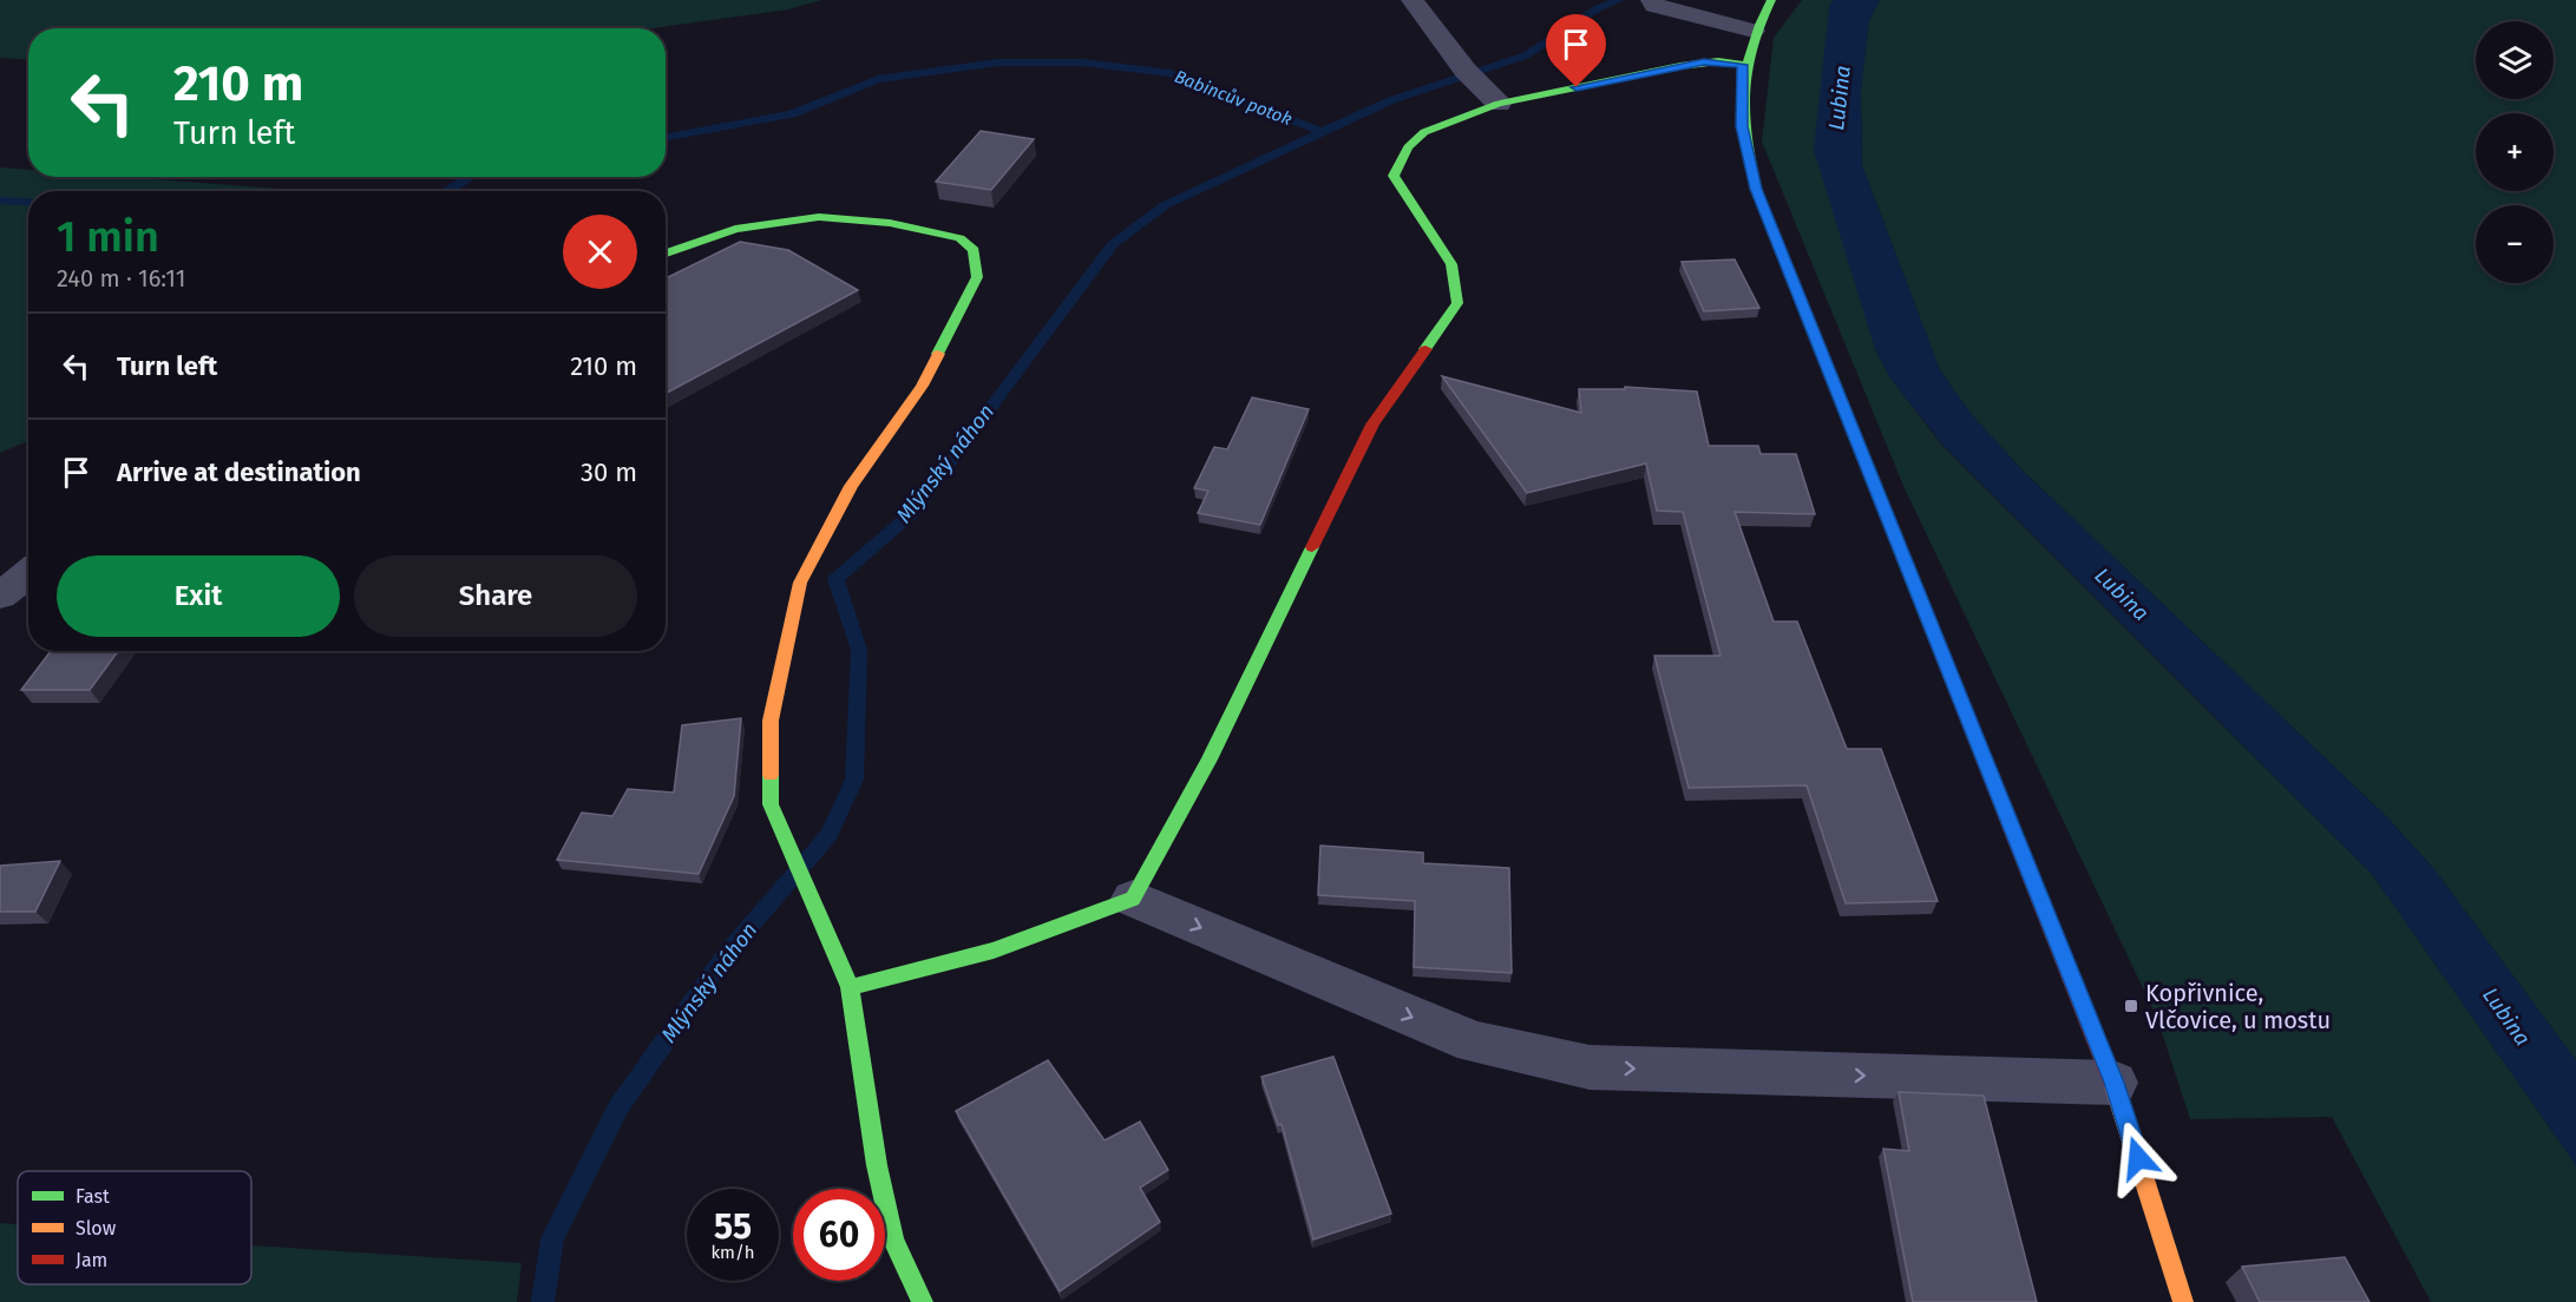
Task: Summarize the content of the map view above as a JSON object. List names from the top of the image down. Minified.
{"water":["Babincův potok","Lubina","Mlýnský náhon"],"places":{"transit":["Kopřivnice, Vlčovice, u mostu"]},"legend":["Fast","Slow","Jam"],"page":{"map_buttons":["+","−"],"turn":["210 m","Turn left"],"heading":["1 min","240 m · 16:11"],"list":[{"name":"Turn left","value":"210 m"},{"name":"Arrive at destination","value":"30 m"}],"buttons":["Exit","Share"],"speed":"55 km/h","limit":"60"}}
